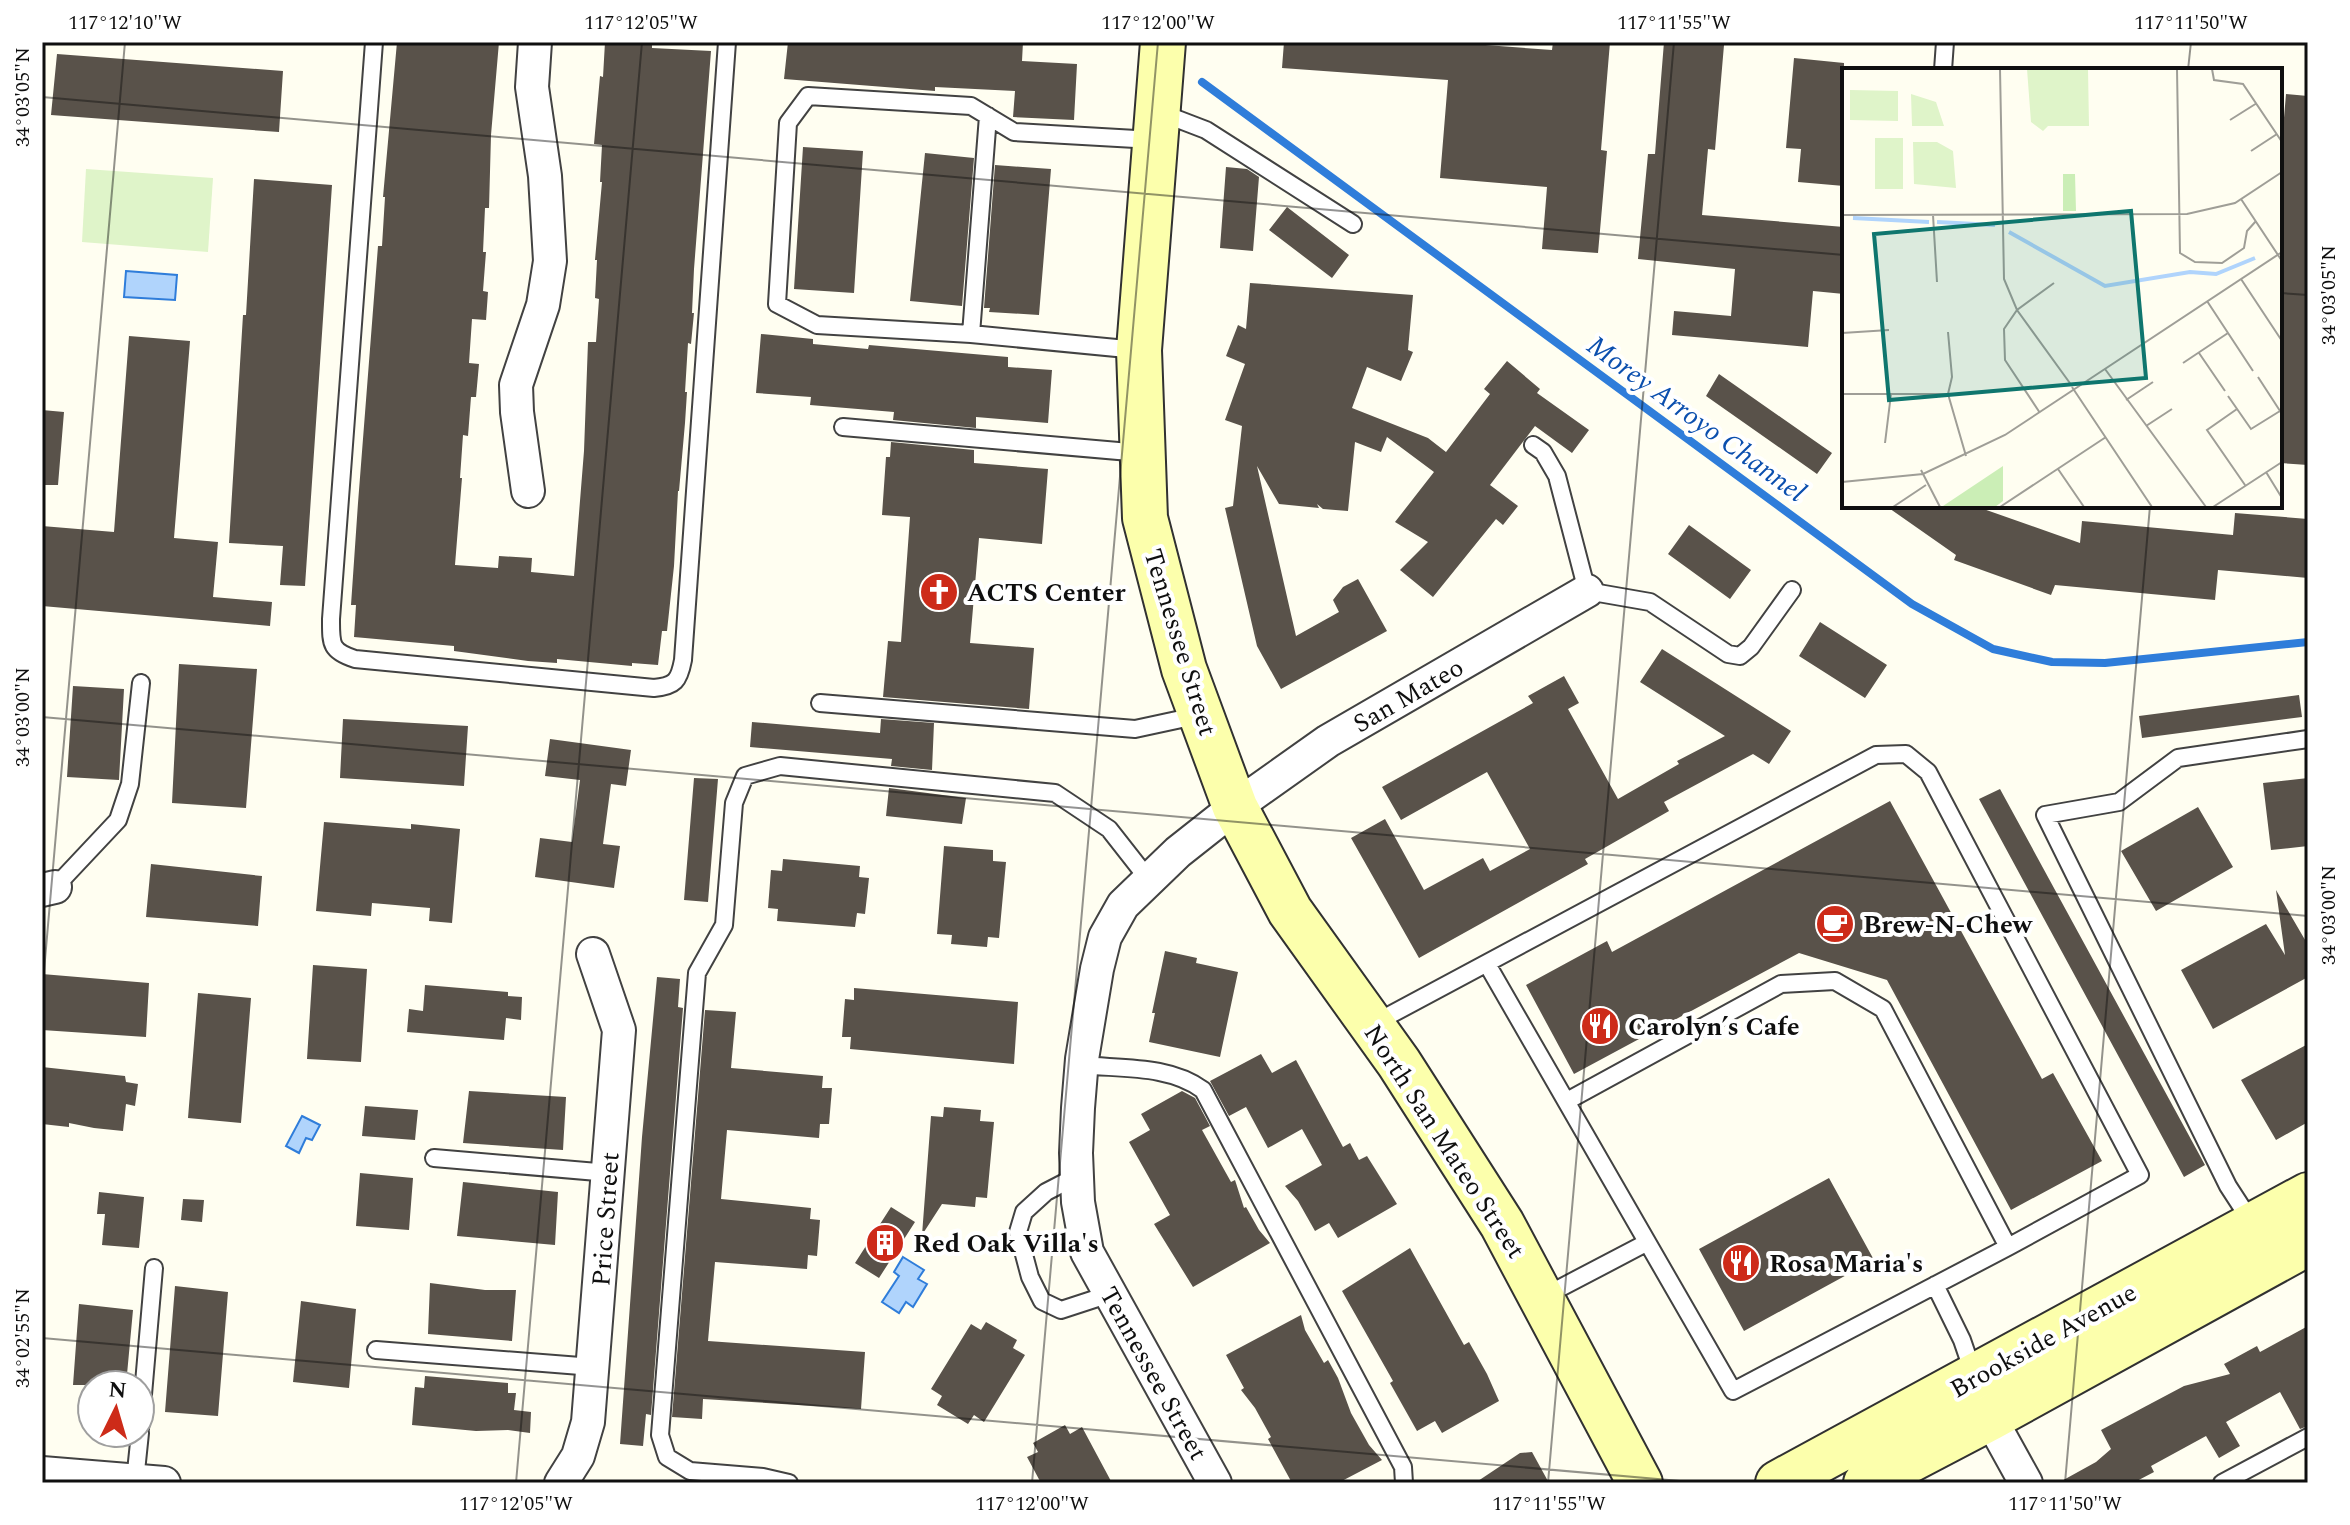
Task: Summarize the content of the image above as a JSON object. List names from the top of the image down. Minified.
{"streets":{"main road":["Tennessee Street","North San Mateo Street","Brookside Avenue"],"street":["San Mateo","Price Street"]},"crossings":[["Tennessee Street","San Mateo"],["Tennessee Street","North San Mateo Street"],["San Mateo","North San Mateo Street"]],"water":["Morey Arroyo Channel"],"places":{"church":["ACTS Center"],"cafe":["Brew-N-Chew"],"restaurant":["Carolyn’s Cafe","Rosa Maria's"],"building":["Red Oak Villa's"]},"north":"top","coordinates":["117°12'10\"W","117°12'05\"W","117°12'00\"W","117°11'55\"W","117°11'50\"W","34°03'05\"N","34°03'00\"N","34°02'55\"N"]}
